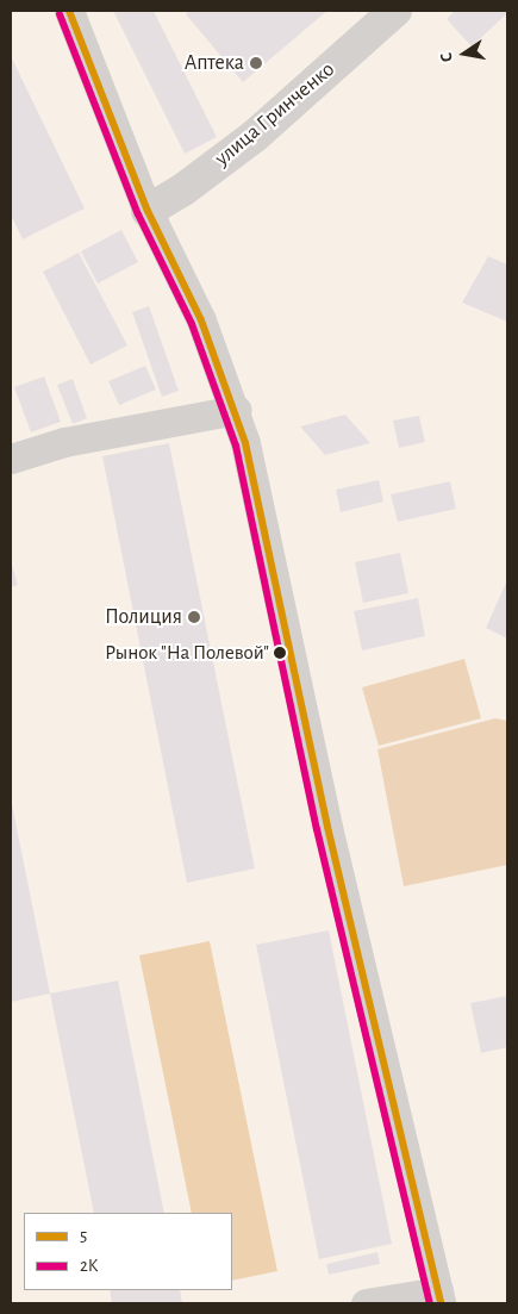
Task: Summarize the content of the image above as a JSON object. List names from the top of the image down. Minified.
{"streets":{"street":["улица Гринченко"]},"places":["Аптека","Полиция","Рынок \"На Полевой\""],"lines":["transit line 5","transit line 2К"],"legend":["5","2К"],"north":"left"}
